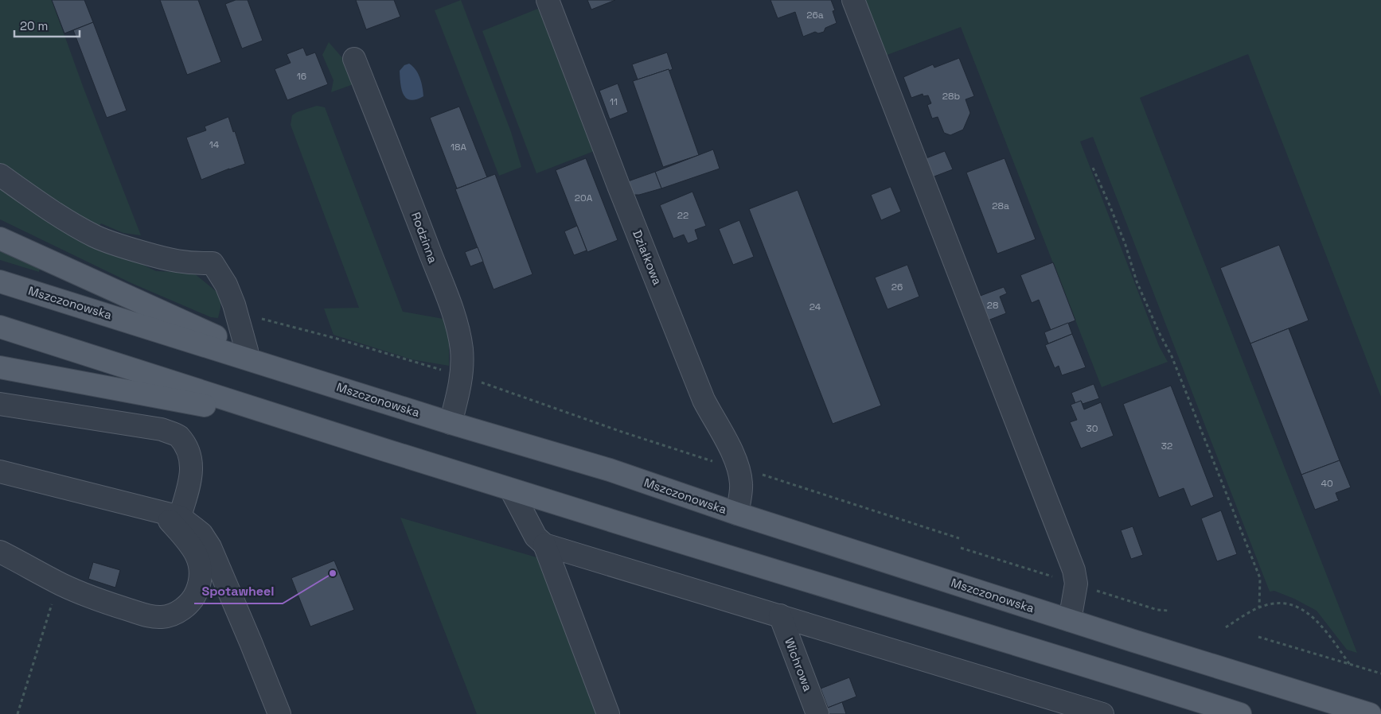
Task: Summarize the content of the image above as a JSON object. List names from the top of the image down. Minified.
{"streets":{"main road":["Mszczonowska"],"street":["Rodzinna","Działkowa","Wichrowa"]},"crossings":[["Rodzinna","Mszczonowska"],["Działkowa","Mszczonowska"]],"places":["Spotawheel"],"house_numbers":["26a","16","28b","11","14","18A","20A","28a","22","26","28","24","30","32","40"],"scale_bar":"20 m"}
